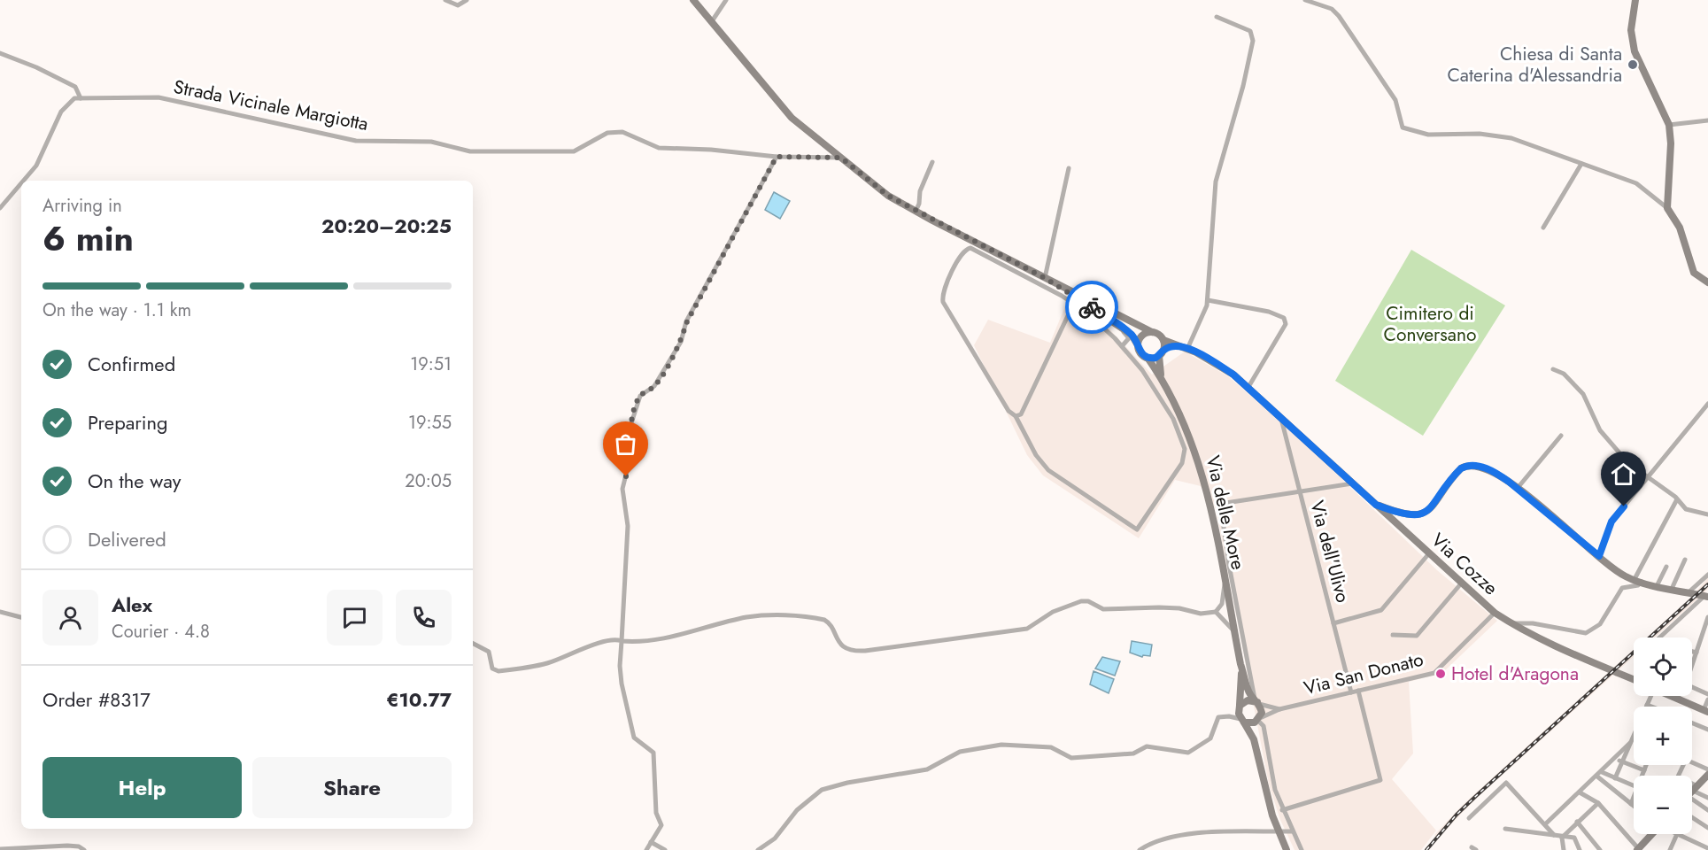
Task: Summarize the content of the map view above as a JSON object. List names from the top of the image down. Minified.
{"streets":{"main road":["Via delle More","Via Cozze"],"street":["Strada Vicinale Margiotta","Via dell'Ulivo","Via San Donato"]},"crossings":[["Via dell'Ulivo","Via Cozze"],["Via dell'Ulivo","Via San Donato"],["Via Cozze","Via San Donato"]],"parks":["Cimitero di Conversano"],"places":["Chiesa di Santa Caterina d'Alessandria","Hotel d'Aragona"],"page":{"heading":["6 min","Arriving in","20:20–20:25"],"panel":["Alex","Courier · 4.8","Order #8317","€10.77"],"bar":"On the way · 1.1 km","list":[["Confirmed","19:51"],["Preparing","19:55"],["On the way","20:05"],"Delivered"],"map_buttons":["+","−"],"buttons":["Help","Share"]}}
